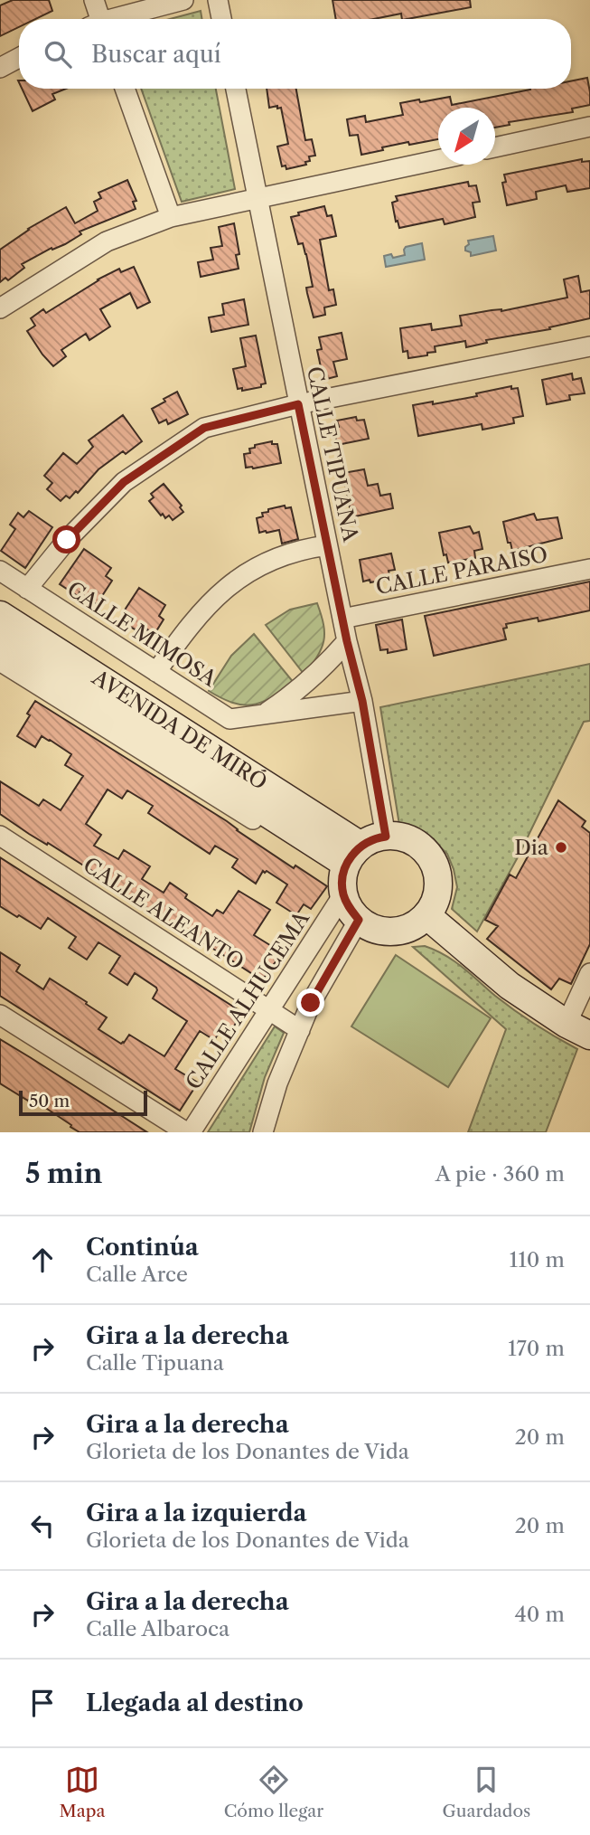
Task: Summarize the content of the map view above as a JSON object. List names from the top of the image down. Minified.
{"streets":{"main road":["AVENIDA DE MIRÓ"],"street":["CALLE TIPUANA","CALLE PARAISO","CALLE MIMOSA","CALLE ALEANTO","CALLE ALHUCEMA"]},"crossings":[["CALLE TIPUANA","CALLE PARAISO"],["CALLE TIPUANA","CALLE MIMOSA"],["CALLE TIPUANA","AVENIDA DE MIRÓ"],["CALLE TIPUANA","CALLE ALHUCEMA"],["AVENIDA DE MIRÓ","CALLE ALHUCEMA"],["CALLE ALEANTO","CALLE ALHUCEMA"]],"places":["Dia"],"scale_bar":"50 m","north":"bottom left","page":{"search":"Buscar aquí","scale":"50 m","heading":["5 min","A pie · 360 m"],"list":[["Continúa","Calle Arce","110 m"],["Gira a la derecha","Calle Tipuana","170 m"],["Gira a la derecha","Glorieta de los Donantes de Vida","20 m"],["Gira a la izquierda","Glorieta de los Donantes de Vida","20 m"],["Gira a la derecha","Calle Albaroca","40 m"],"Llegada al destino"],"nav":["Mapa","Cómo llegar","Guardados"]}}
